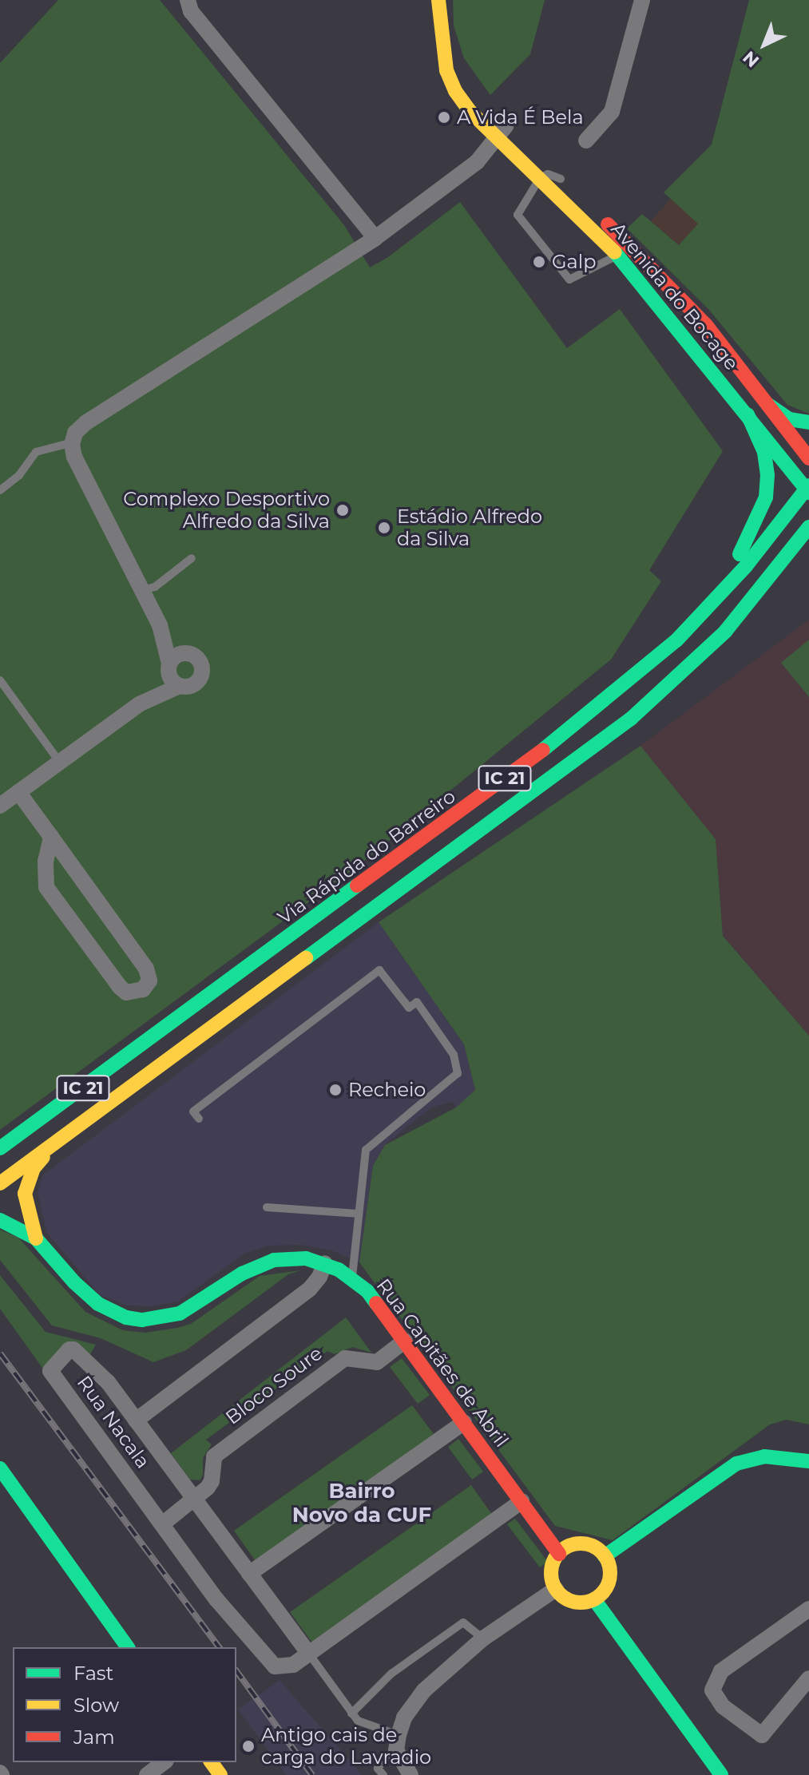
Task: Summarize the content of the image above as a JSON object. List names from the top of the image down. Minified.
{"streets":{"main road":["Avenida do Bocage","IC 21","Via Rápida do Barreiro","Rua Capitães de Abril"],"street":["Bloco Soure","Rua Nacala"]},"crossings":[["Avenida do Bocage","Via Rápida do Barreiro"],["Rua Capitães de Abril","Bloco Soure"],["Bloco Soure","Rua Nacala"]],"districts":["Bairro Novo da CUF"],"places":["A Vida É Bela","Galp","Complexo Desportivo Alfredo da Silva","Estádio Alfredo da Silva","Recheio","Antigo cais de carga do Lavradio"],"legend":["Fast","Slow","Jam"],"north":"bottom left"}
